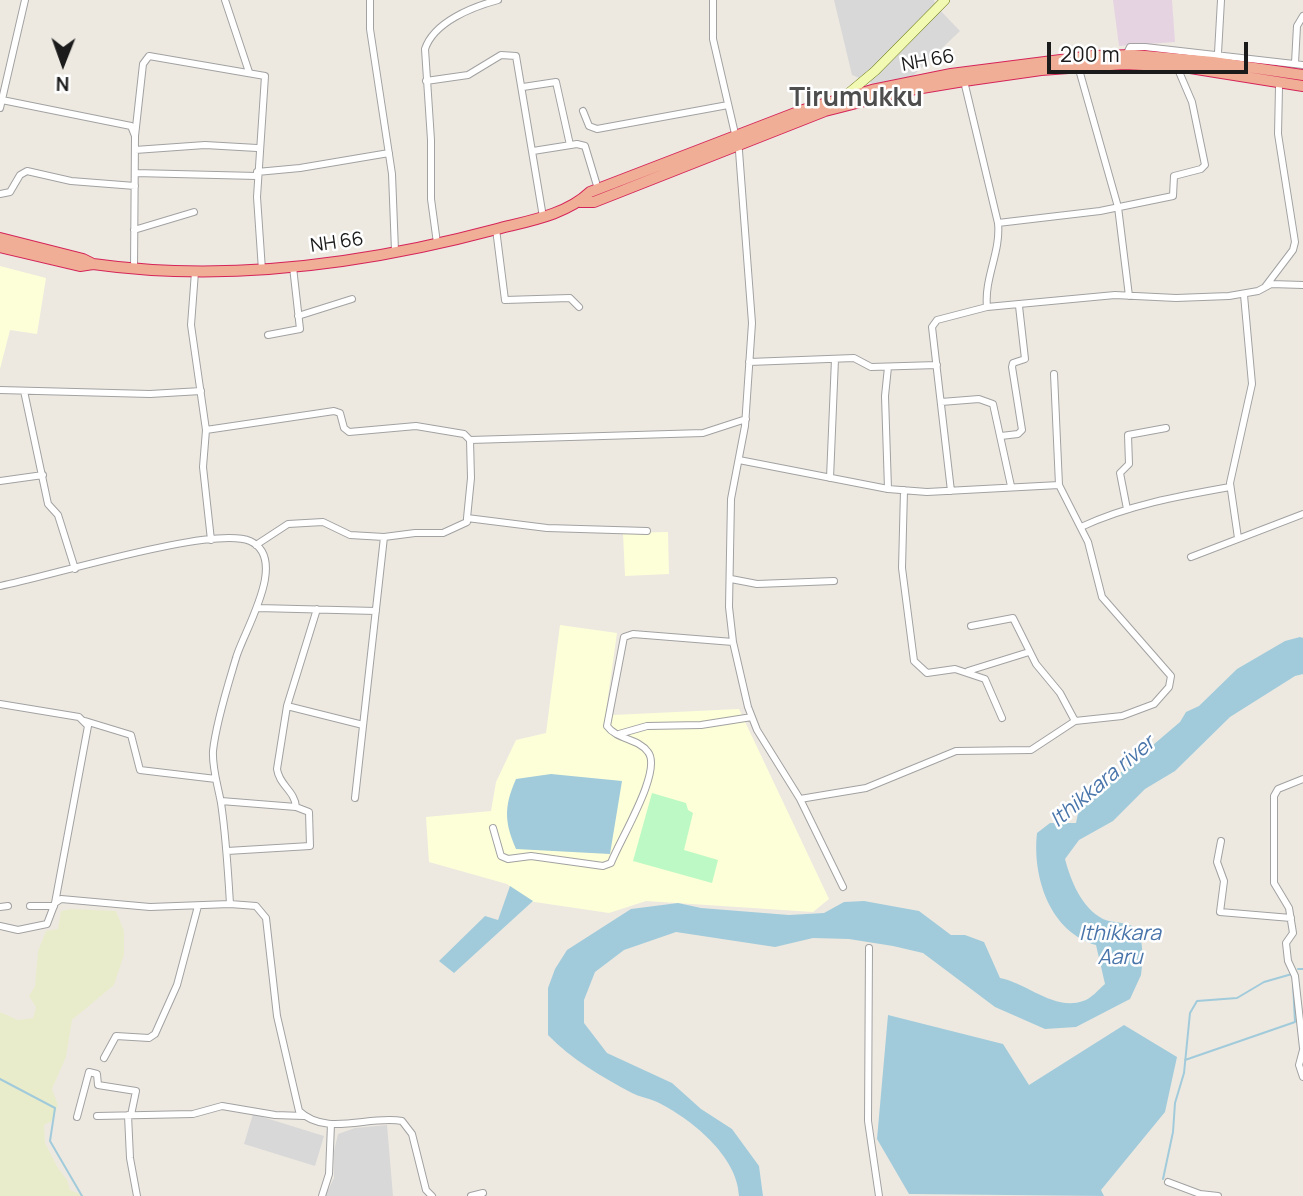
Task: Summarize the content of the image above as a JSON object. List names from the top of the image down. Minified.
{"streets":{"highway":["NH 66"]},"districts":["Tirumukku"],"water":["Ithikkara river","Ithikkara Aaru"],"scale_bar":"200 m","north":"bottom"}
